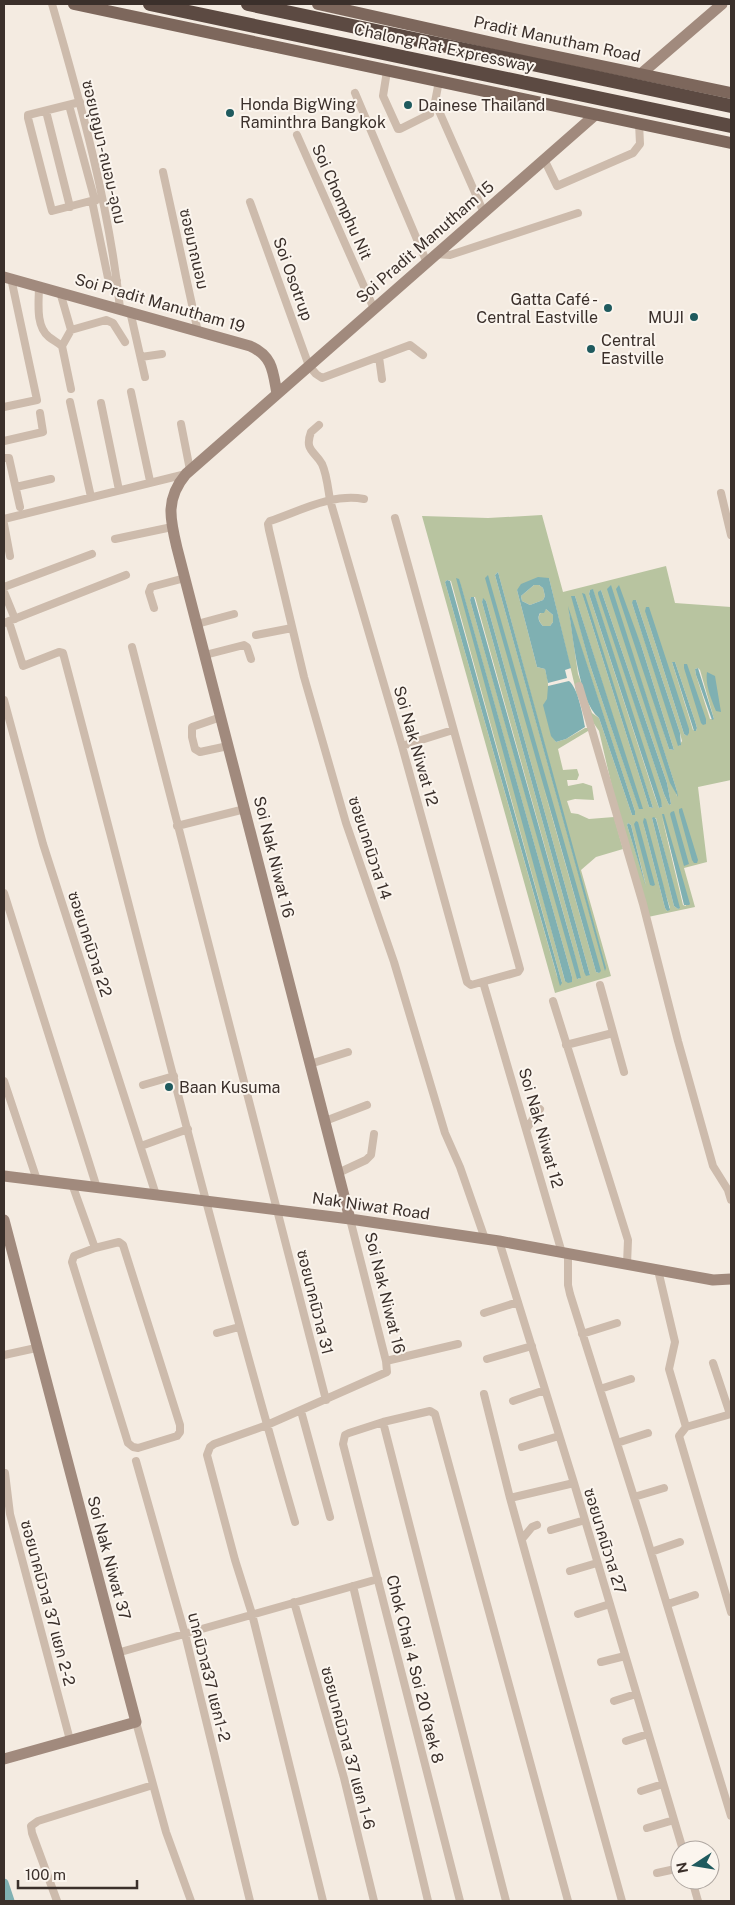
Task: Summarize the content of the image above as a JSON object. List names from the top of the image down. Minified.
{"streets":{"highway":["Chalong Rat Expressway"],"main road":["Pradit Manutham Road"],"street":["ซอยบุญมา-ถนอม-อุดม","Soi Chomphu Nit","Soi Pradit Manutham 15","ซอยมาถนอม","Soi Osotrup","Soi Pradit Manutham 19","Soi Nak Niwat 12","ซอยนาคนิวาส 14","Soi Nak Niwat 16","ซอยนาคนิวาส 22","Nak Niwat Road","ซอยนาคนิวาส 31","ซอยนาคนิวาส 27","Soi Nak Niwat 37","ซอยนาคนิวาส 37 แยก 2-2","Chok Chai 4 Soi 20 Yaek 8","นาคนิวาส37 แยก1-2","ซอยนาคนิวาส 37 แยก 1-6"]},"crossings":[["Soi Chomphu Nit","Soi Pradit Manutham 15"],["Soi Pradit Manutham 15","Soi Osotrup"],["Soi Pradit Manutham 15","Soi Pradit Manutham 19"],["Soi Pradit Manutham 15","Soi Nak Niwat 16"],["ซอยมาถนอม","Soi Pradit Manutham 19"],["Soi Pradit Manutham 19","Soi Nak Niwat 16"],["Soi Nak Niwat 12","ซอยนาคนิวาส 14"],["Soi Nak Niwat 12","Nak Niwat Road"],["ซอยนาคนิวาส 14","Nak Niwat Road"],["Soi Nak Niwat 16","Nak Niwat Road"],["ซอยนาคนิวาส 22","Nak Niwat Road"],["Nak Niwat Road","ซอยนาคนิวาส 31"],["Nak Niwat Road","ซอยนาคนิวาส 27"]],"places":["Dainese Thailand","Honda BigWing Raminthra Bangkok","Gatta Café - Central Eastville","MUJI","Central Eastville","Baan Kusuma"],"scale_bar":"100 m","north":"left"}
